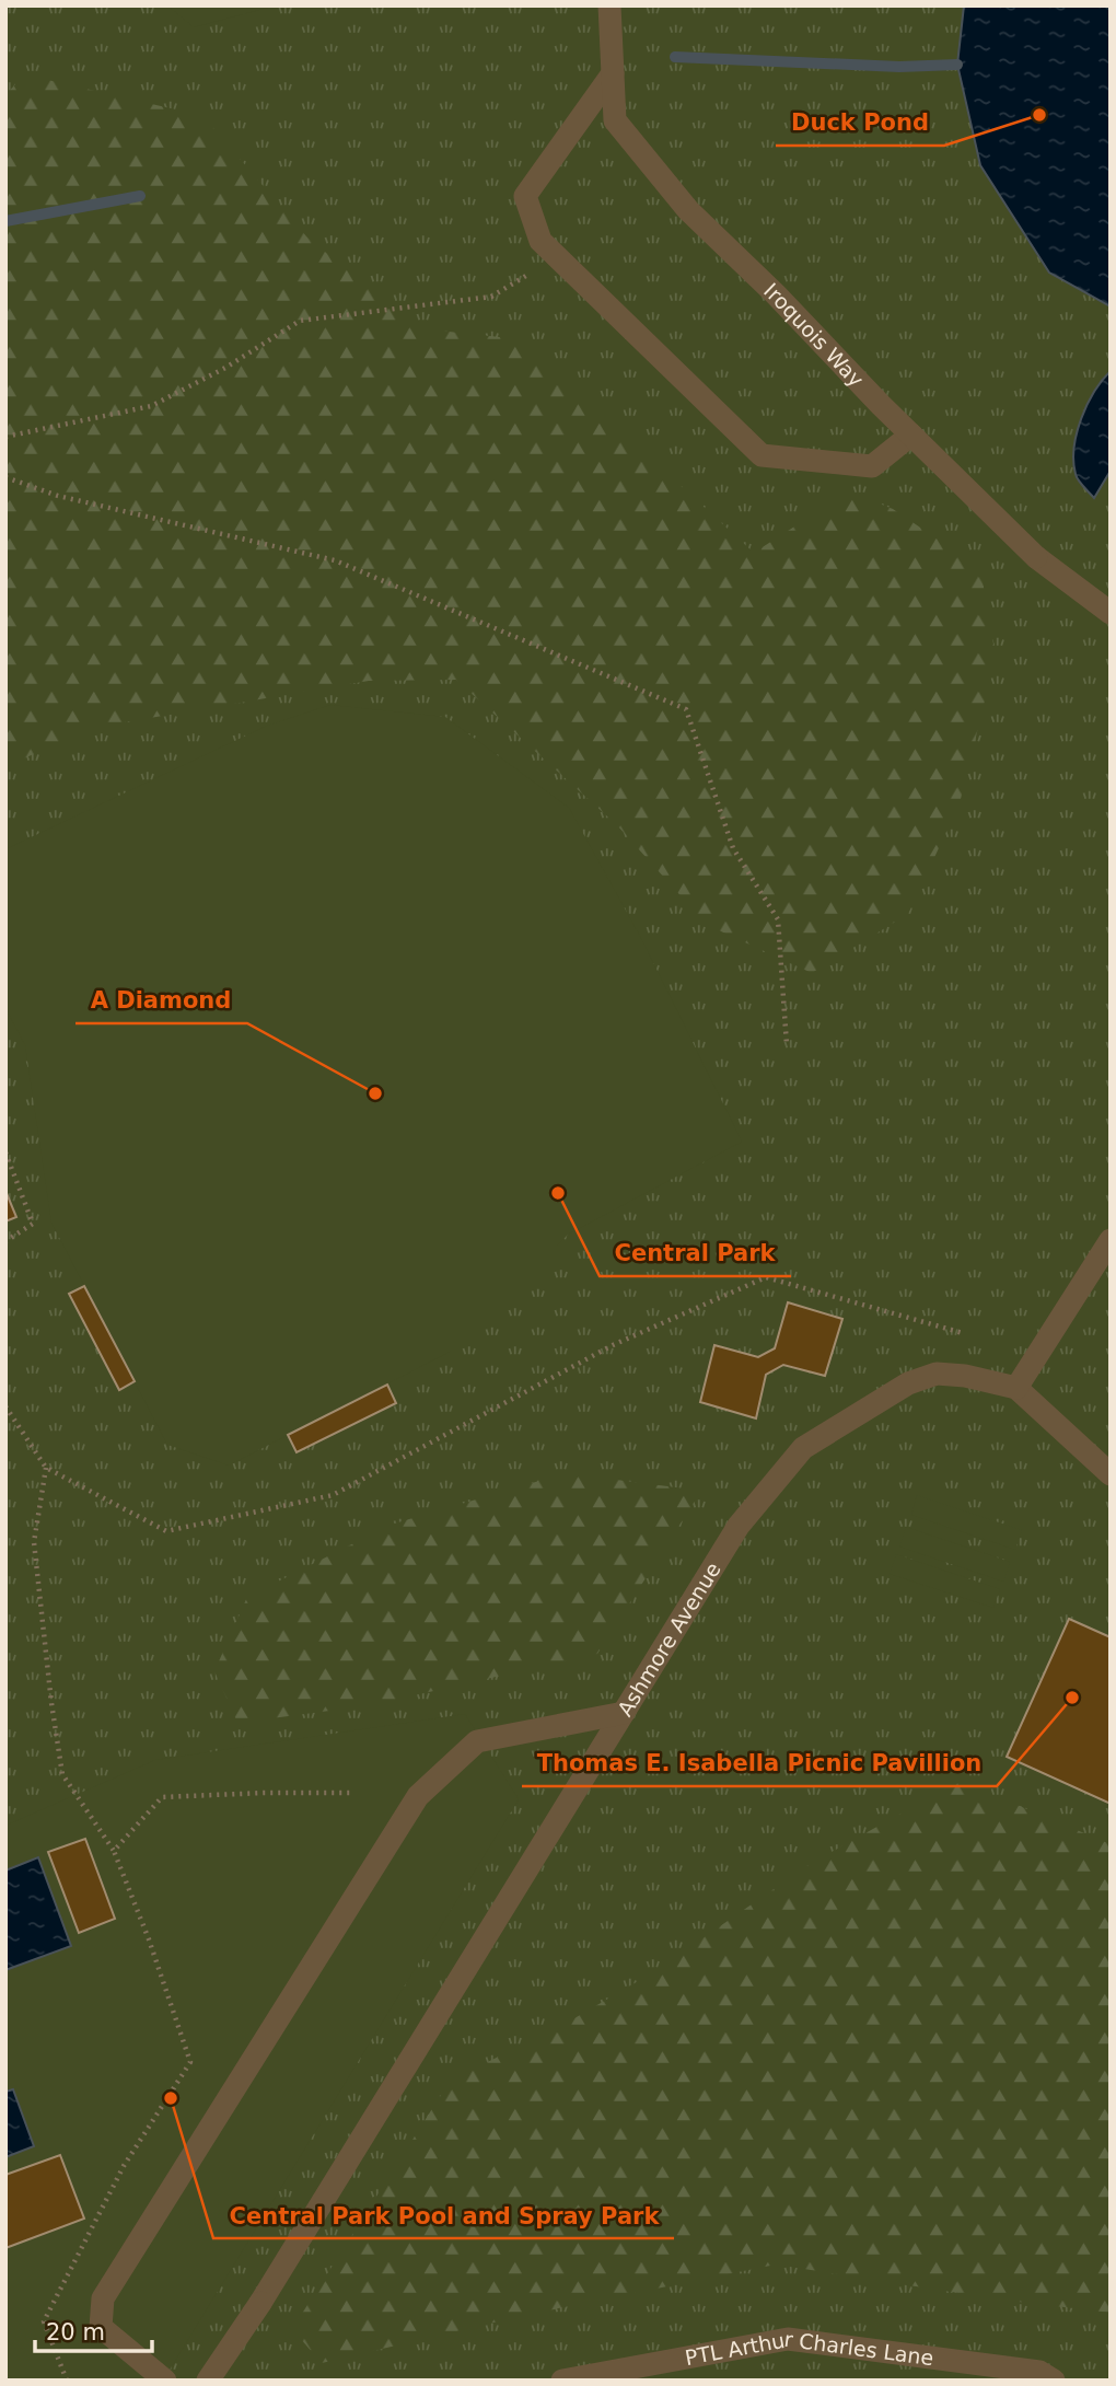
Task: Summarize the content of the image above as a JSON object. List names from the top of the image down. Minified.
{"streets":{"street":["Iroquois Way","Ashmore Avenue","PTL Arthur Charles Lane"]},"places":["Duck Pond","A Diamond","Central Park","Thomas E. Isabella Picnic Pavillion","Central Park Pool and Spray Park"],"scale_bar":"20 m"}
